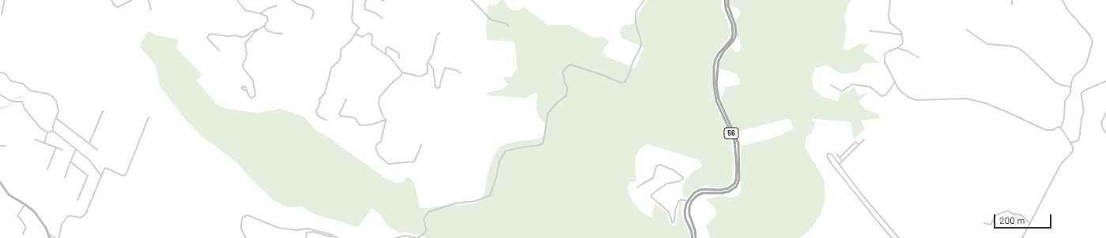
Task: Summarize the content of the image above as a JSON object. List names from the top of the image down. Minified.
{"streets":{"main road":["56"]},"scale_bar":"200 m"}
